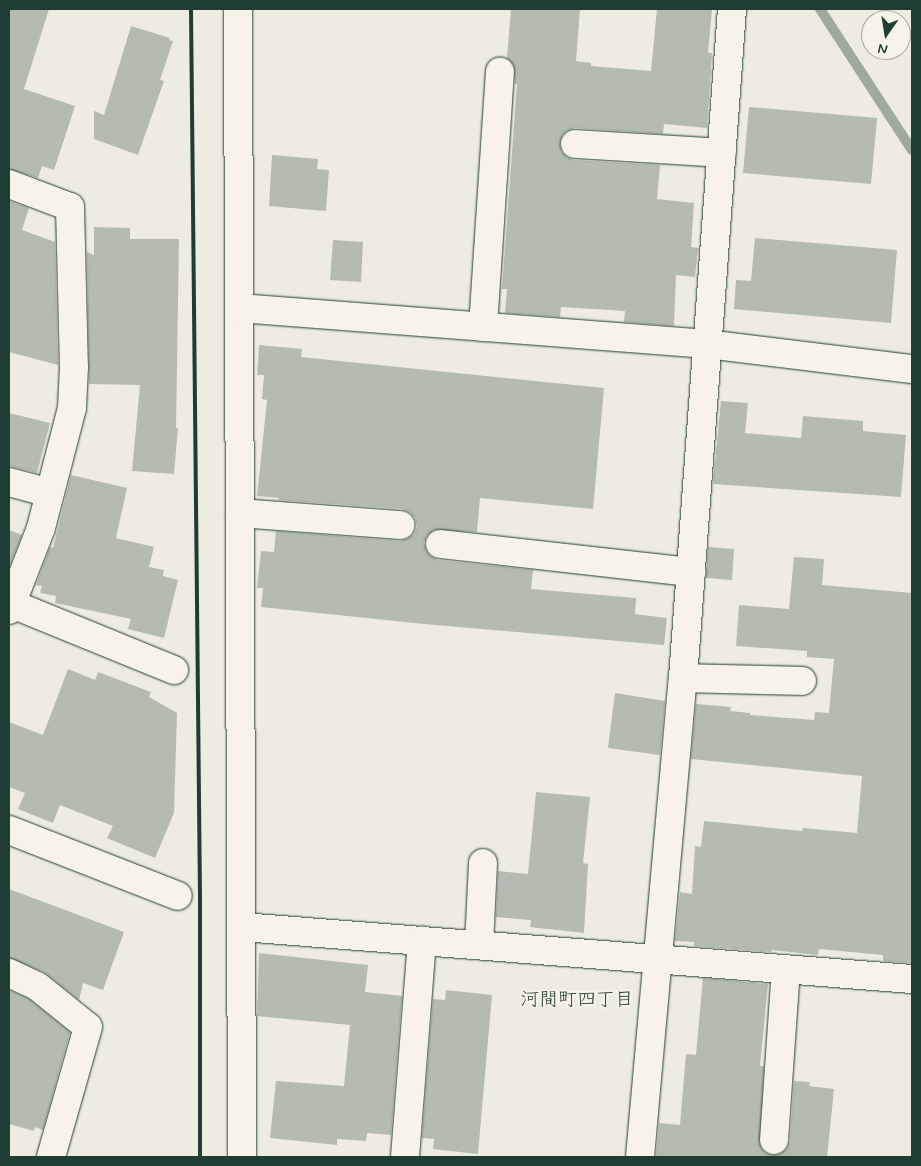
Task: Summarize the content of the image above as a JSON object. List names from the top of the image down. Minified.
{"districts":["河間町四丁目"],"north":"bottom"}
